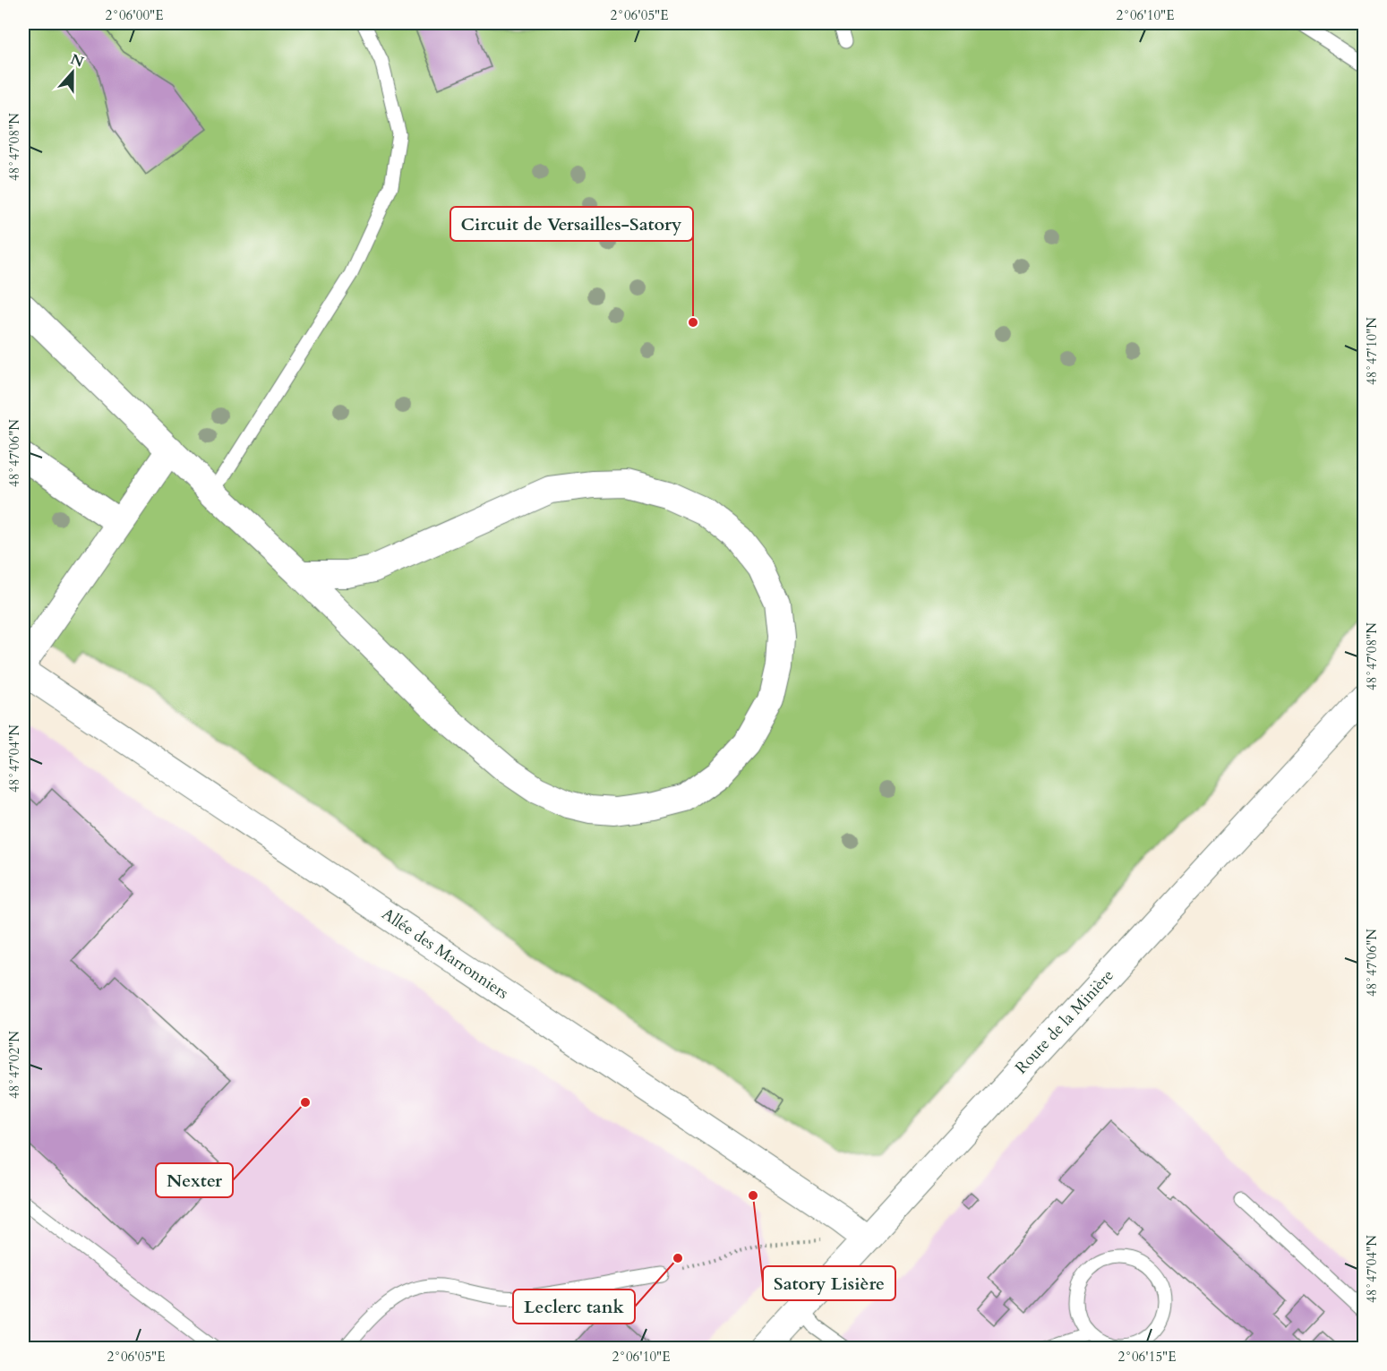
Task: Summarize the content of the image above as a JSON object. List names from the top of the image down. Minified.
{"streets":{"street":["Allée des Marronniers","Route de la Minière"]},"crossings":[["Allée des Marronniers","Route de la Minière"]],"places":["Circuit de Versailles-Satory","Nexter","Satory Lisière","Leclerc tank"],"north":"top","coordinates":["2°06'00\"E","2°06'05\"E","2°06'10\"E","48°47'08\"N","48°47'10\"N","48°47'06\"N","48°47'04\"N","48°47'02\"N","2°06'15\"E"]}
